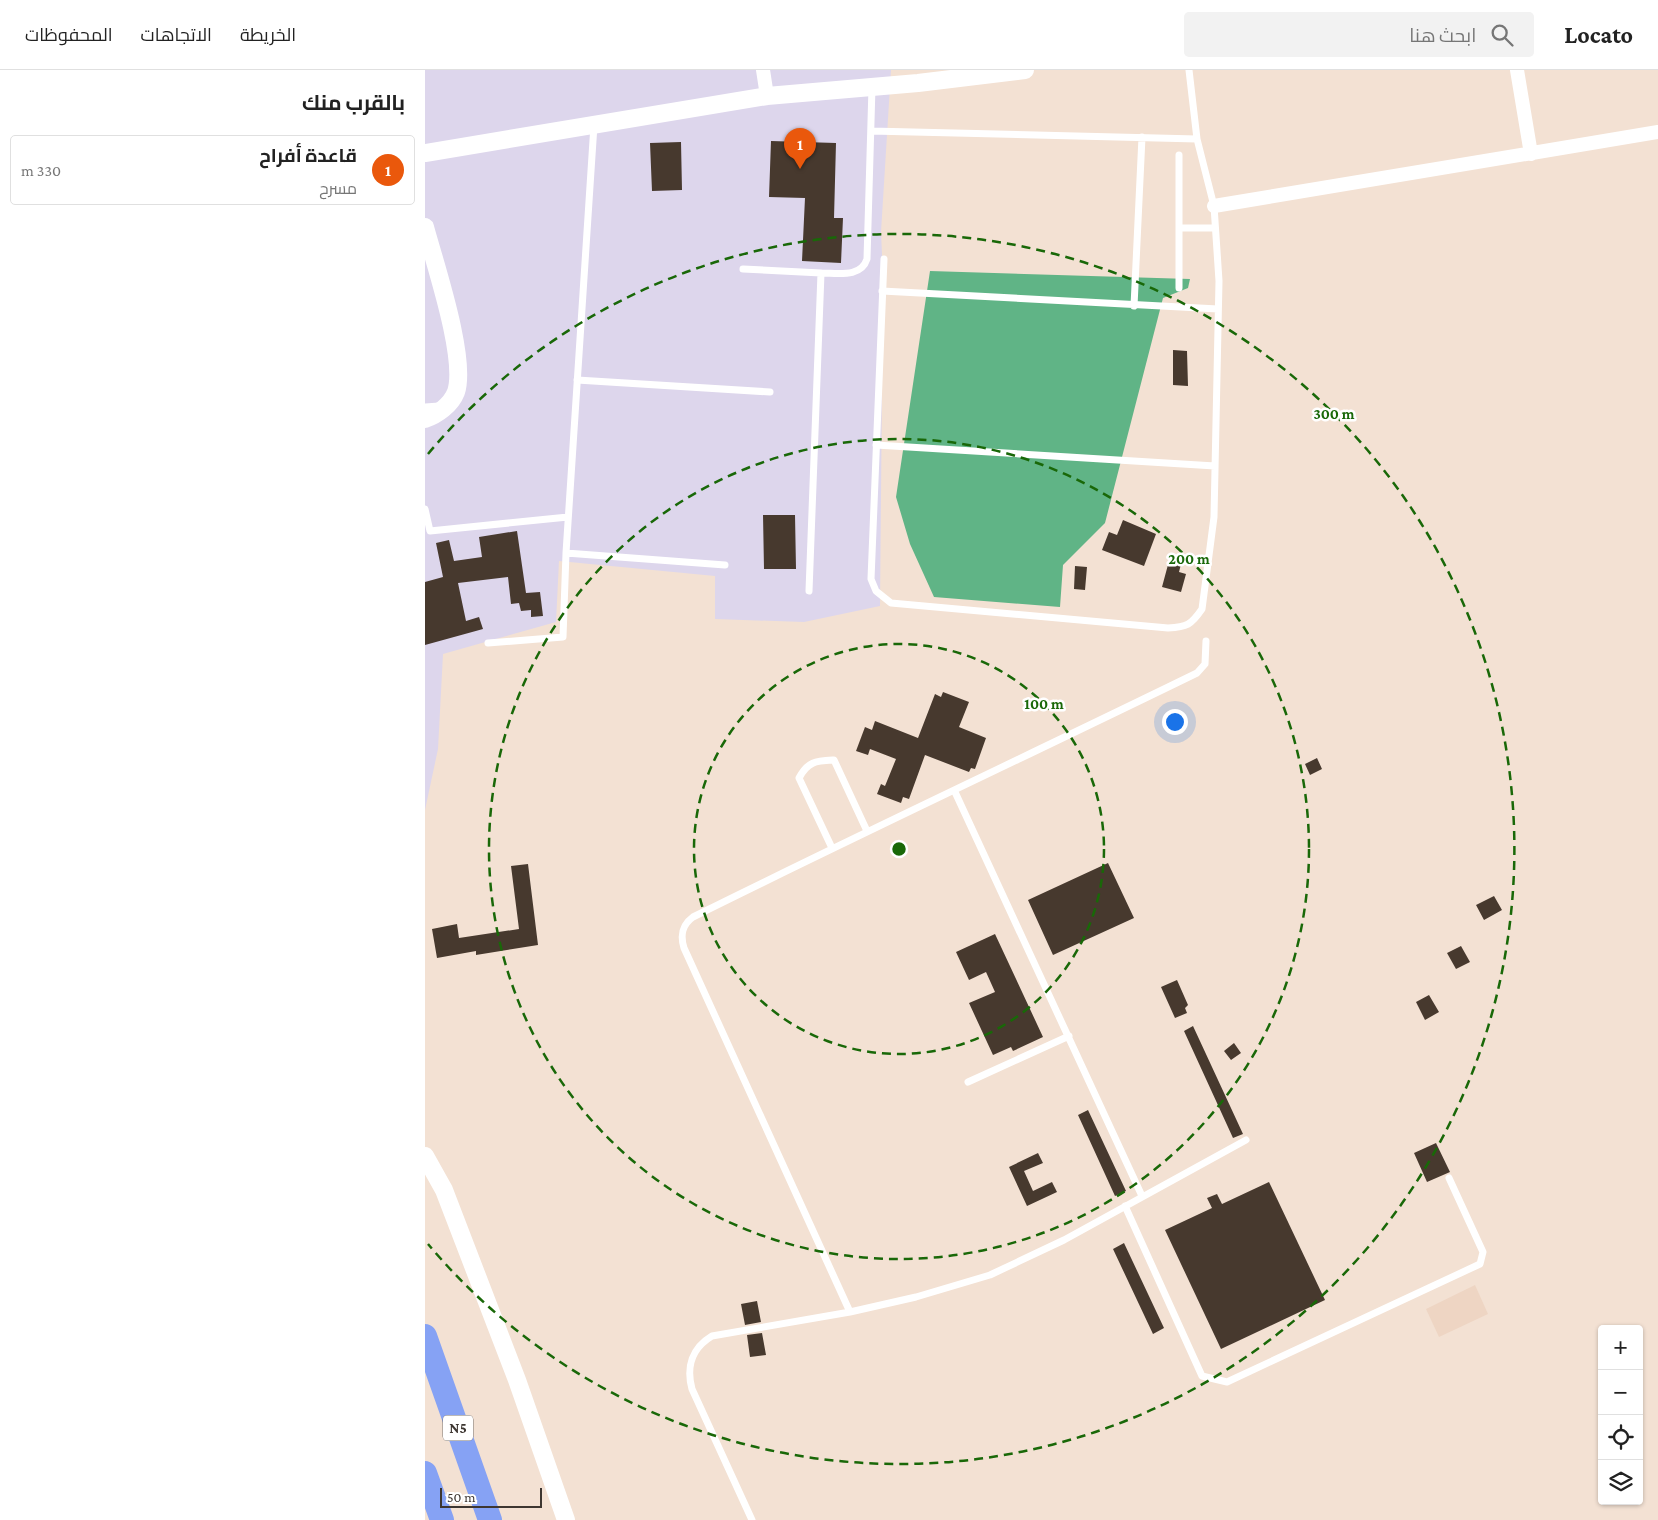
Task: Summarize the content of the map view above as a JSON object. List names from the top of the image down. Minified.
{"streets":{"highway":["N5"]},"scale_bar":"50 m","page":{"header":"Locato","search":"ابحث هنا","nav":["الخريطة","الاتجاهات","المحفوظات"],"heading":"بالقرب منك","pins":"1","list":[{"mark":"1","name":"قاعدة أفراح","note":"مسرح","value":"330 m"}],"map_buttons":["+","−"],"scale":"50 m"},"rings":["300 m","200 m","100 m"]}
